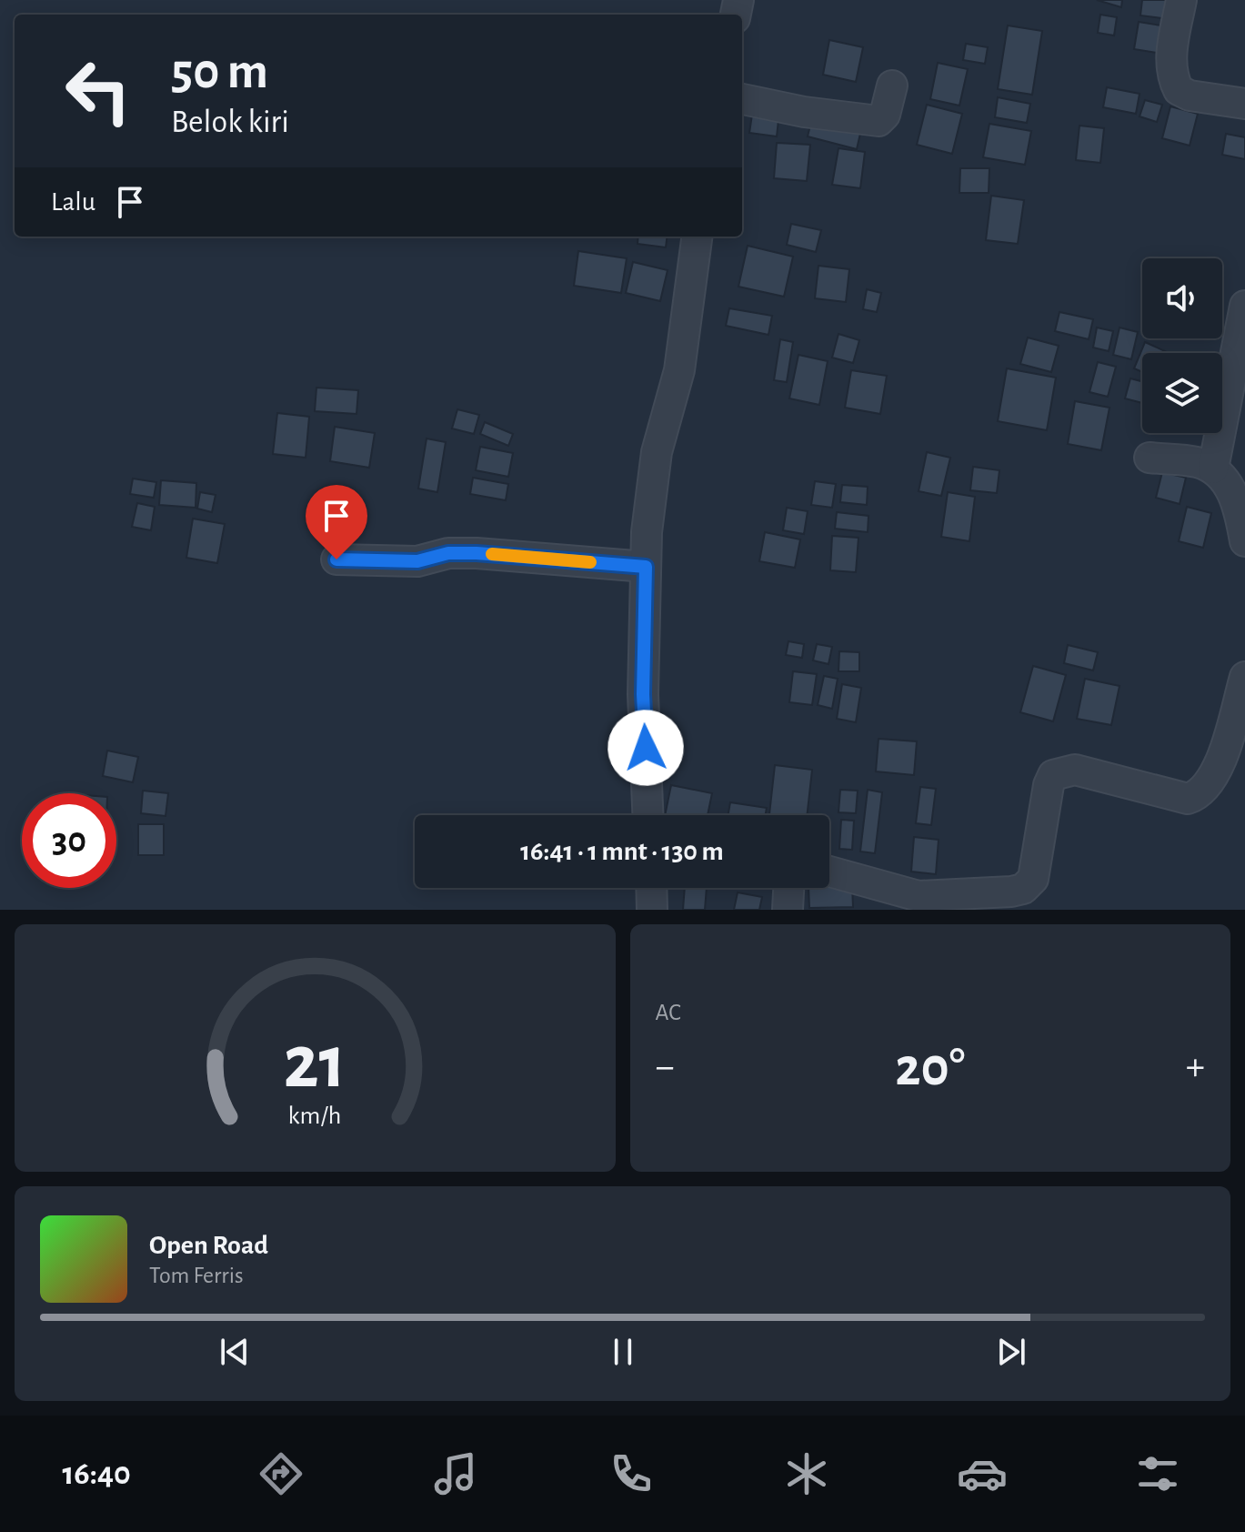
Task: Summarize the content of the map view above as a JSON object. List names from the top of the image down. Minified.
{"page":{"turn":["50 m","Belok kiri"],"then":"Lalu","limit":"30","trip":"16:41 · 1 mnt · 130 m","tile":"AC","heat":["−","20°","+"],"song":["Open Road","Tom Ferris"],"tabs":"16:40","gauge":["21","km/h"]}}
